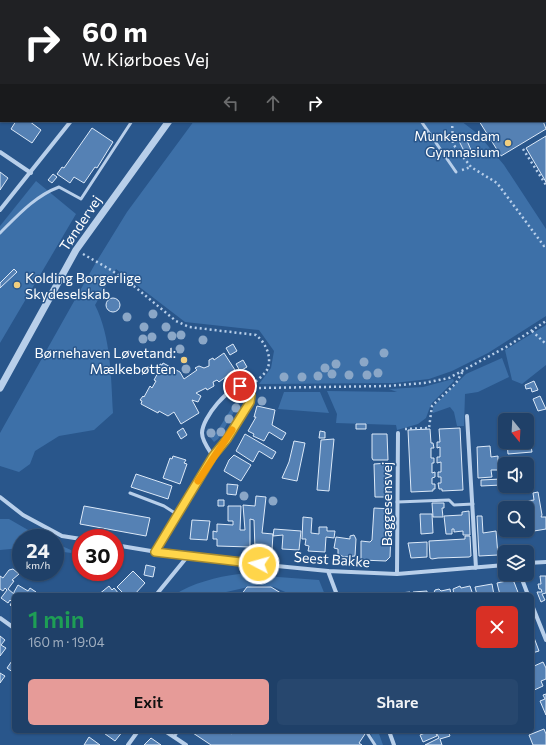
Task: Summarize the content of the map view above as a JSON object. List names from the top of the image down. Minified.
{"streets":{"street":["Tøndervej","Baggesensvej","Seest Bakke"]},"crossings":[["Baggesensvej","Seest Bakke"]],"places":["Munkensdam Gymnasium","Kolding Borgerlige Skydeselskab","Børnehaven Løvetand: Mælkebøtten"],"north":"bottom","page":{"turn":["60 m","W. Kiørboes Vej"],"speed":"24 km/h","limit":"30","heading":["1 min","160 m · 19:04"],"buttons":["Exit","Share"]}}
